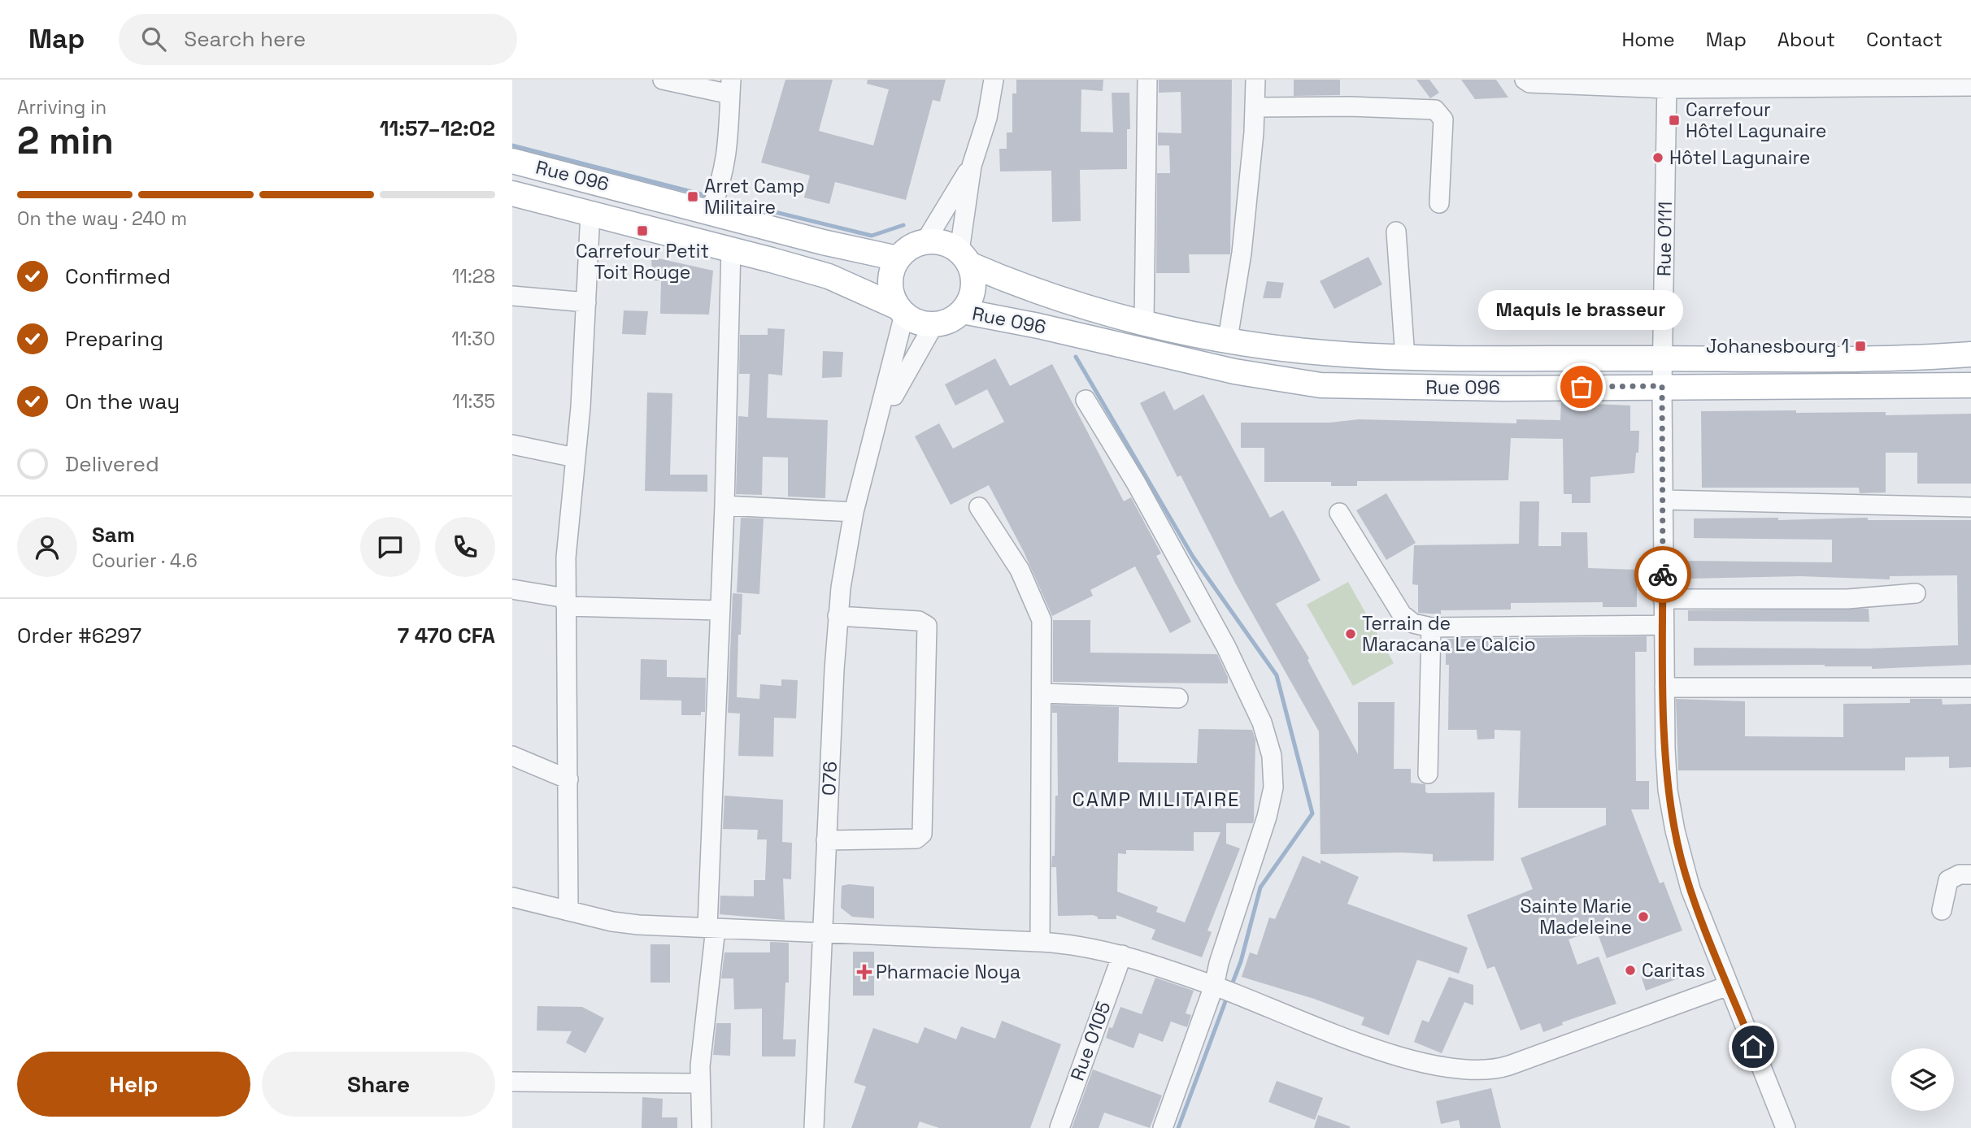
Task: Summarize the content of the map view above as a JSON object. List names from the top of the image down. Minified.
{"streets":{"main road":["Rue O96"],"street":["Rue O111","O76","Rue O105"]},"crossings":[["Rue O96","Rue O111"]],"districts":["CAMP MILITAIRE"],"places":{"transit":["Carrefour Hôtel Lagunaire","Arret Camp Militaire","Carrefour Petit Toit Rouge","Johanesbourg 1"],"other":["Hôtel Lagunaire","Maquis le brasseur","Terrain de Maracana Le Calcio","Sainte Marie Madeleine","Caritas"],"health":["Pharmacie Noya"]},"page":{"header":"Map","search":"Search here","nav":["Home","Map","About","Contact"],"heading":["2 min","Arriving in","11:57–12:02"],"panel":["Sam","Courier · 4.6","Order #6297","7 470 CFA"],"bar":"On the way · 240 m","list":[["Confirmed","11:28"],["Preparing","11:30"],["On the way","11:35"],"Delivered"],"bubble":"Maquis le brasseur","buttons":["Help","Share"]}}
